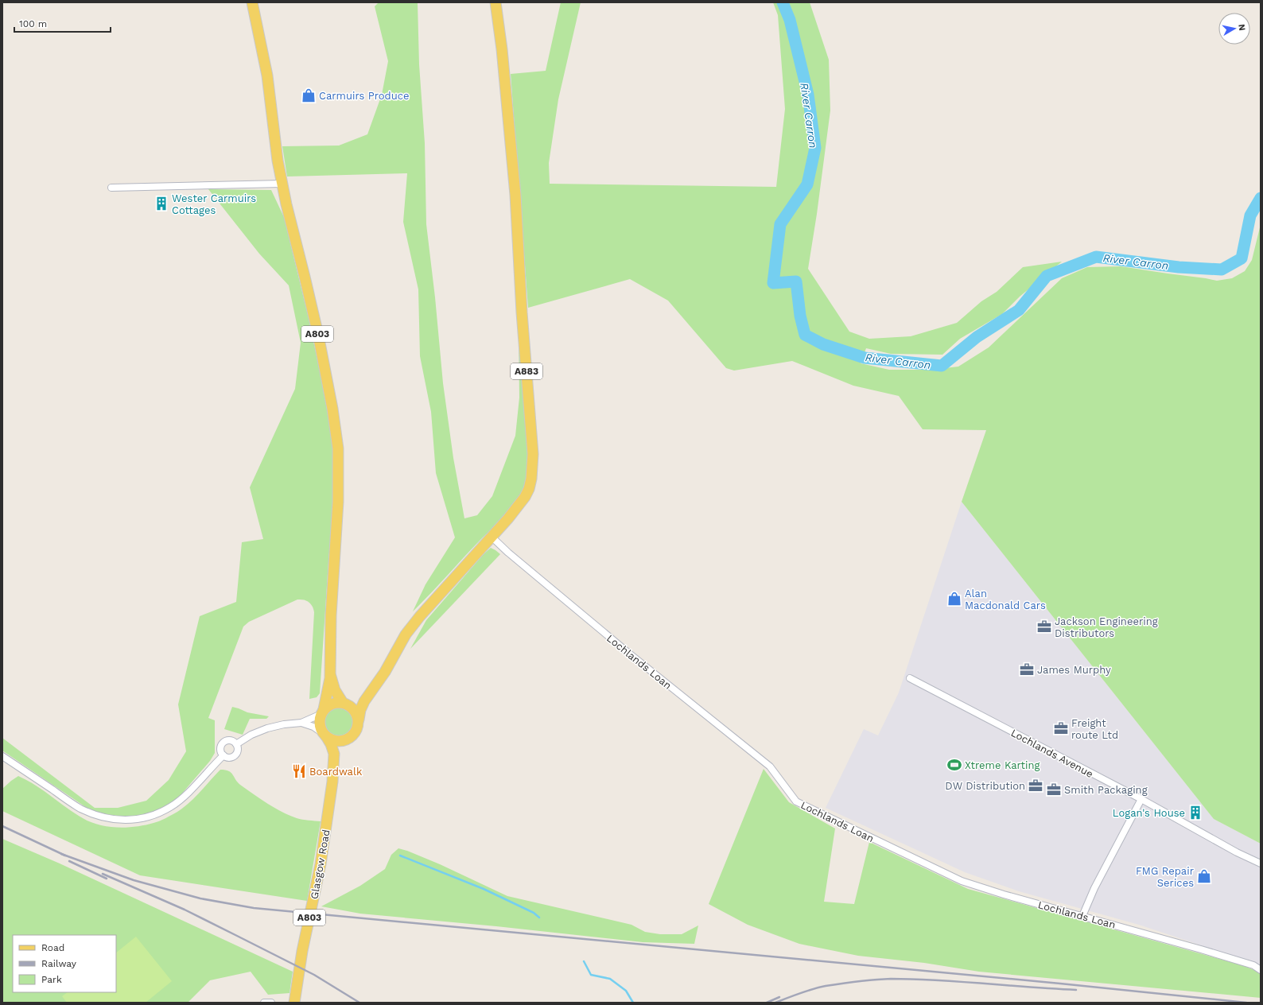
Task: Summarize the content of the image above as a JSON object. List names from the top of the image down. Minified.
{"streets":{"main road":["A803","A883","Glasgow Road"],"street":["Lochlands Loan","Lochlands Avenue"]},"crossings":[["A803","Glasgow Road"],["A883","Lochlands Loan"]],"water":["River Carron"],"places":{"shop":["Carmuirs Produce","Alan Macdonald Cars","FMG Repair Serices"],"building":["Wester Carmuirs Cottages","Logan's House"],"office":["Jackson Engineering Distributors","James Murphy","Freight route Ltd","DW Distribution","Smith Packaging"],"sports":["Xtreme Karting"],"restaurant":["Boardwalk"]},"legend":["Road","Railway","Park"],"scale_bar":"100 m","north":"right"}
